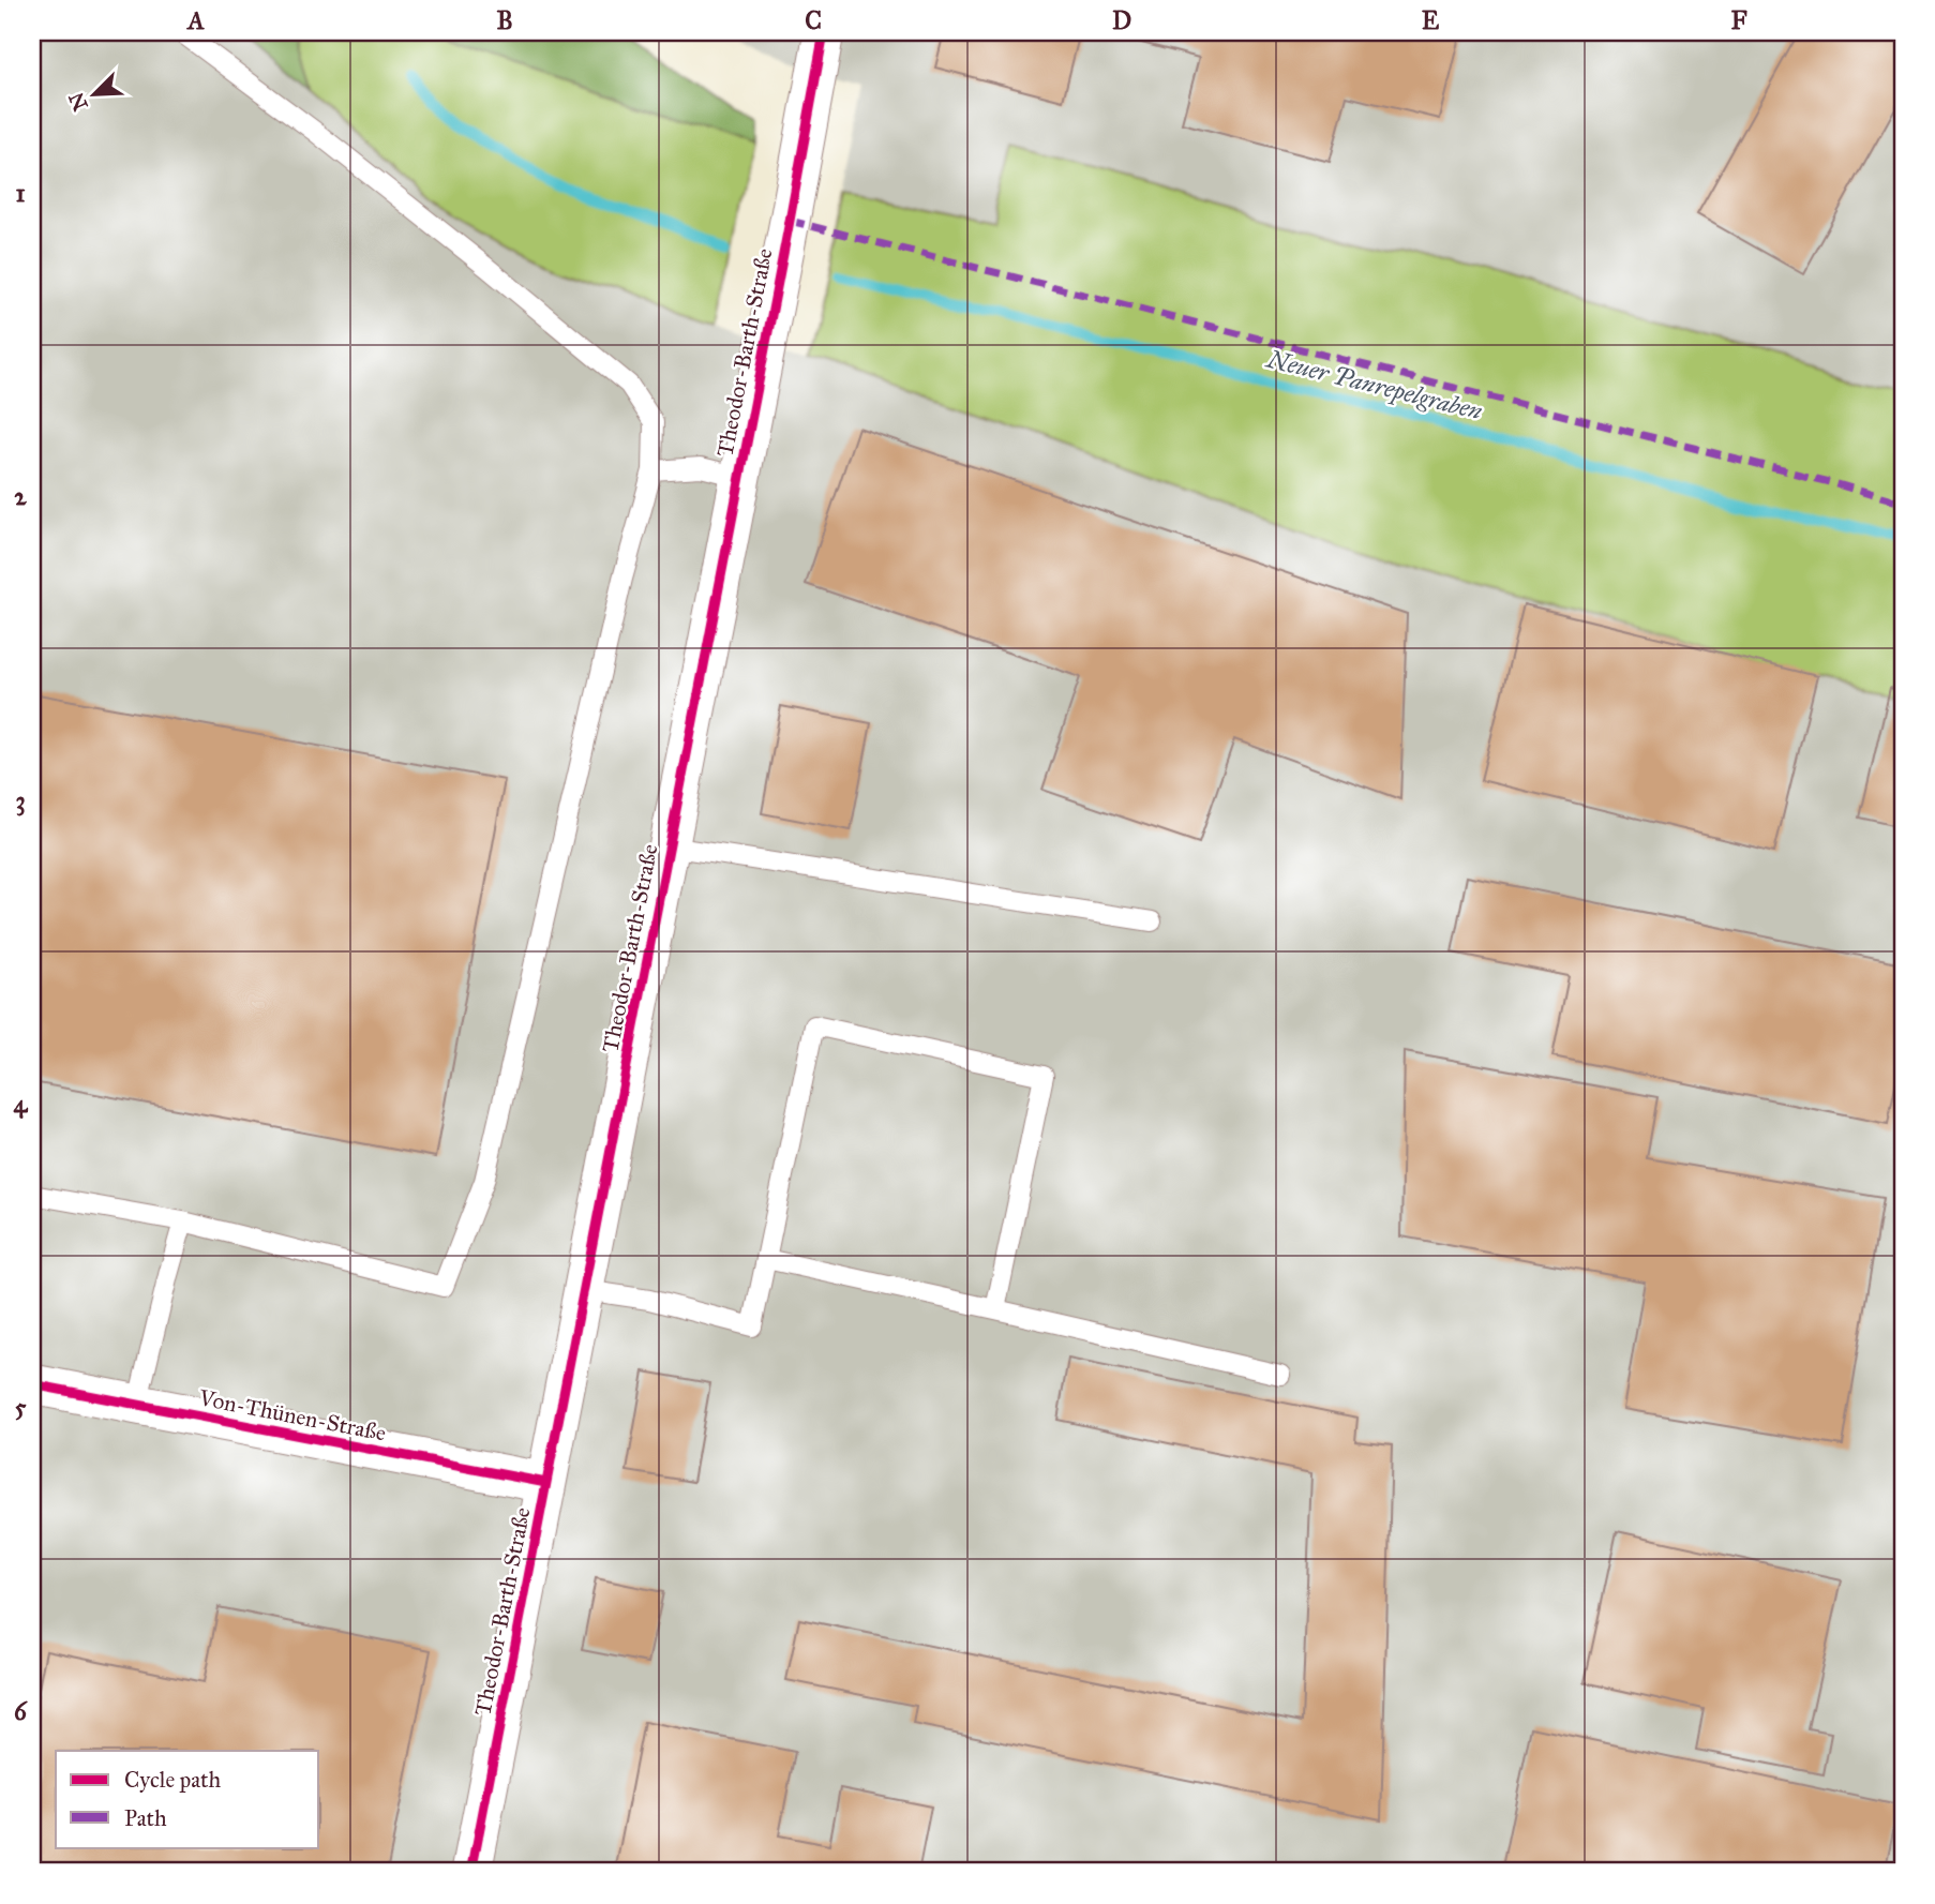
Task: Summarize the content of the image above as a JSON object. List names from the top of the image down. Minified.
{"streets":{"street":["Theodor-Barth-Straße","Von-Thünen-Straße"]},"crossings":[["Theodor-Barth-Straße","Von-Thünen-Straße"]],"water":["Neuer Panrepelgraben"],"legend":["Cycle path","Path"],"north":"bottom left","grid":{"columns":["A","B","C","D","E","F"],"rows":["1","2","3","4","5","6"]}}
